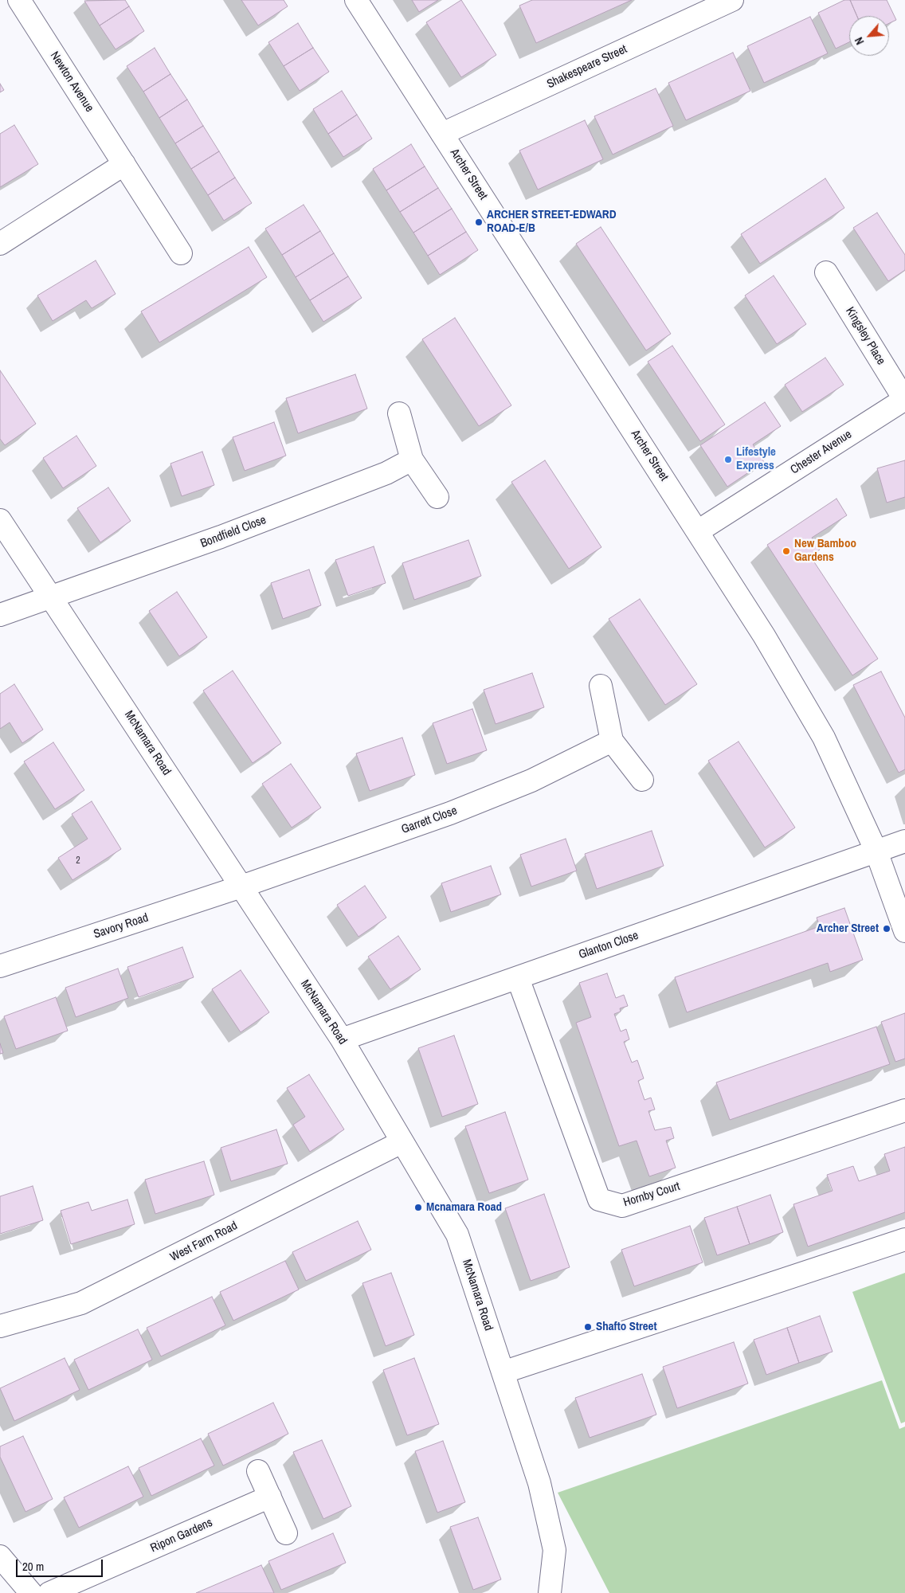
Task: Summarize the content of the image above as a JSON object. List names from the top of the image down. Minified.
{"streets":{"street":["Shakespeare Street","Newton Avenue","Archer Street","Kingsley Place","Chester Avenue","Bondfield Close","McNamara Road","Garrett Close","Savory Road","Glanton Close","Hornby Court","West Farm Road","Ripon Gardens"]},"crossings":[["Shakespeare Street","Archer Street"],["Archer Street","Chester Avenue"],["Archer Street","Glanton Close"],["Kingsley Place","Chester Avenue"],["Bondfield Close","McNamara Road"],["McNamara Road","Garrett Close"],["McNamara Road","Savory Road"],["McNamara Road","Glanton Close"],["McNamara Road","West Farm Road"],["Garrett Close","Savory Road"],["Glanton Close","Hornby Court"]],"places":["ARCHER STREET-EDWARD ROAD-E/B","Lifestyle Express","New Bamboo Gardens","Archer Street","Mcnamara Road","Shafto Street"],"house_numbers":["2"],"scale_bar":"20 m","north":"bottom left"}
